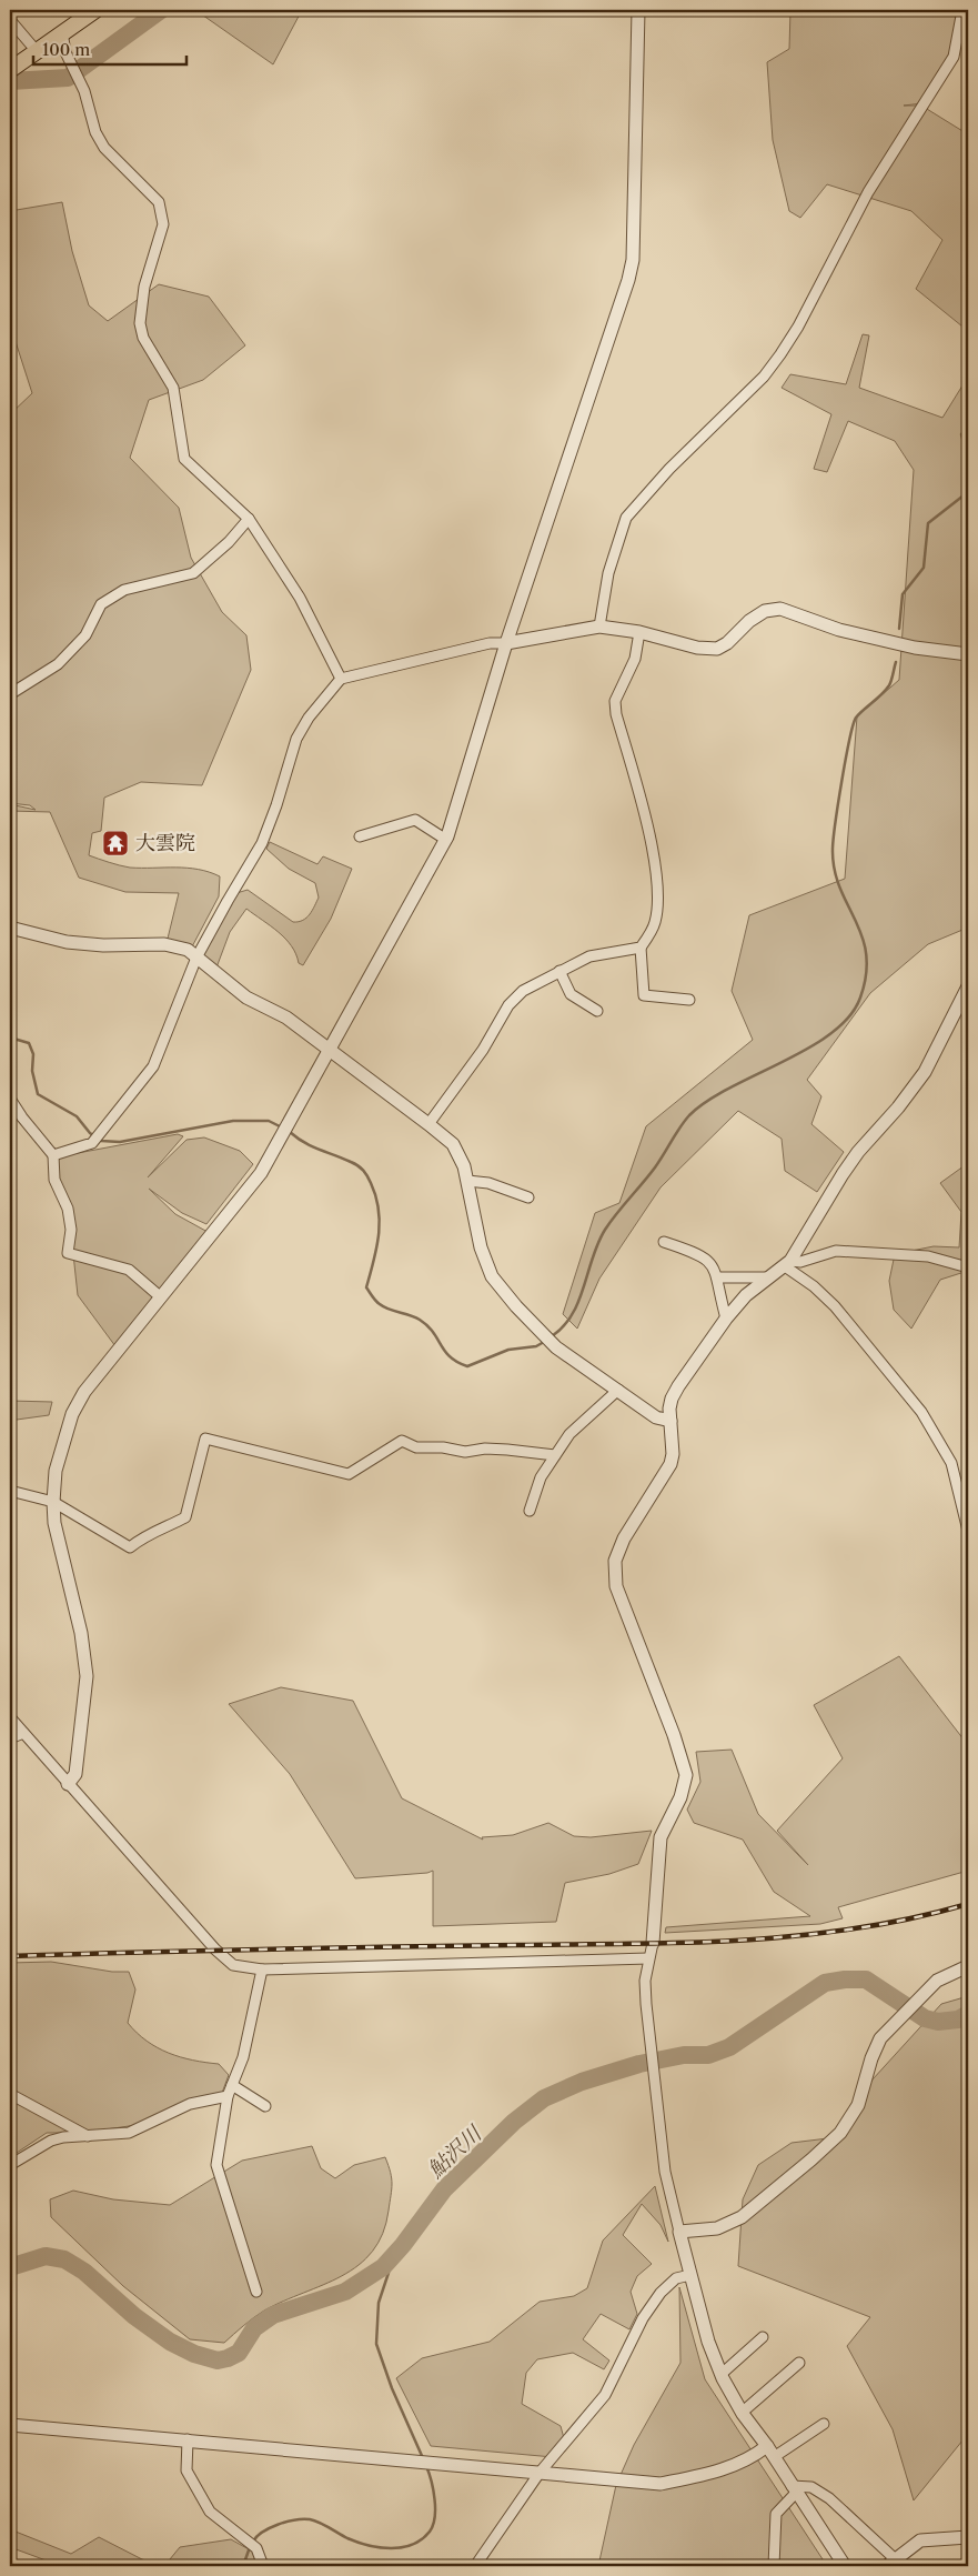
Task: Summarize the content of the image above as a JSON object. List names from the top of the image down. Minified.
{"water":["鮎沢川"],"places":{"temple":["大雲院"]},"scale_bar":"100 m"}
